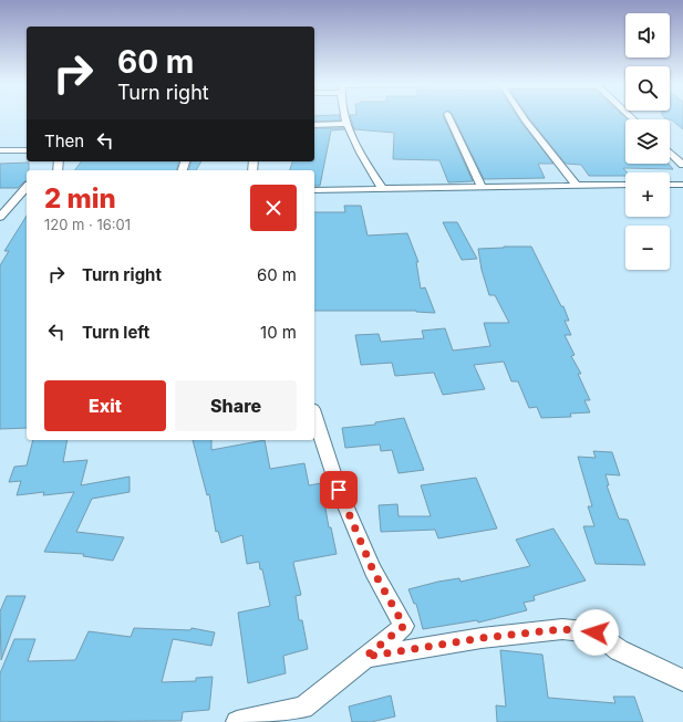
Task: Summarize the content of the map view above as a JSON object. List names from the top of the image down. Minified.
{"page":{"map_buttons":["+","−"],"turn":["60 m","Turn right"],"then":"Then","heading":["2 min","120 m · 16:01"],"list":[{"name":"Turn right","value":"60 m"},{"name":"Turn left","value":"10 m"}],"buttons":["Exit","Share"]}}
